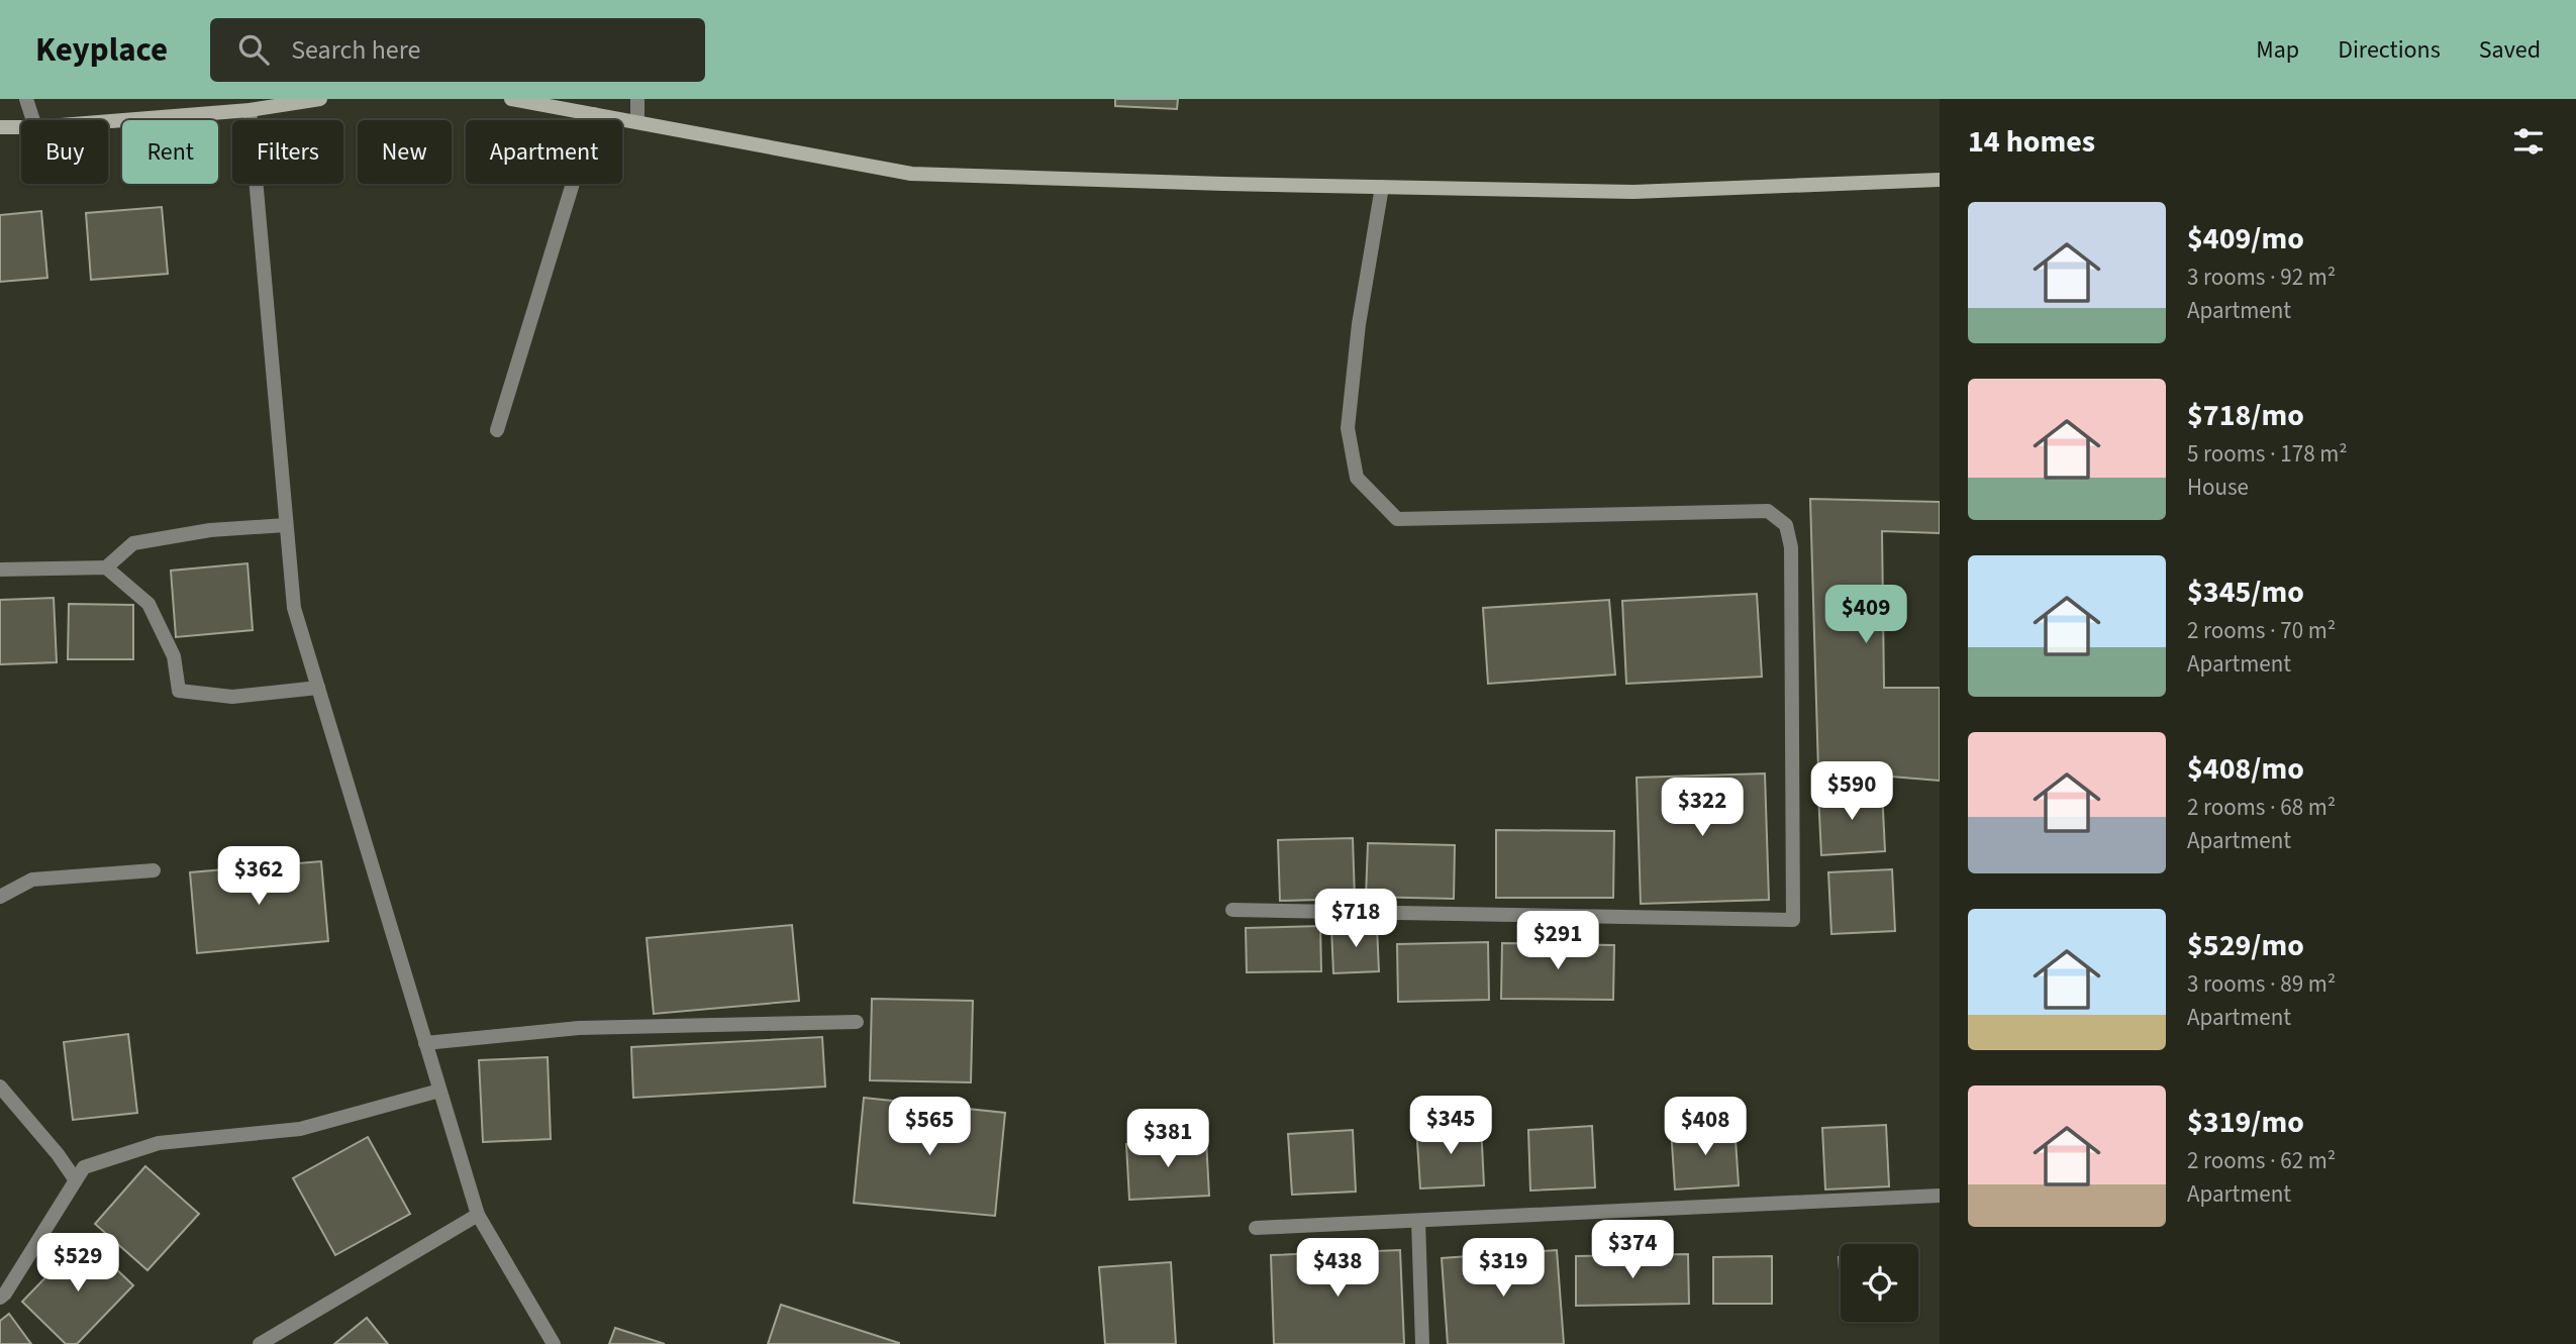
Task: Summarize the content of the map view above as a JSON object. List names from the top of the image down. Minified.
{"page":{"header":"Keyplace","search":"Search here","nav":["Map","Directions","Saved"],"heading":"14 homes","chip":["Buy","Rent","Filters","New","Apartment"],"list":[{"name":"$409/mo","note":"3 rooms · 92 m² · Apartment"},{"name":"$718/mo","note":"5 rooms · 178 m² · House"},{"name":"$345/mo","note":"2 rooms · 70 m² · Apartment"},{"name":"$408/mo","note":"2 rooms · 68 m² · Apartment"},{"name":"$529/mo","note":"3 rooms · 89 m² · Apartment"},{"name":"$319/mo","note":"2 rooms · 62 m² · Apartment"}],"price":["$409","$590","$322","$362","$718","$291","$345","$565","$408","$381","$374","$529","$438","$319"]}}
